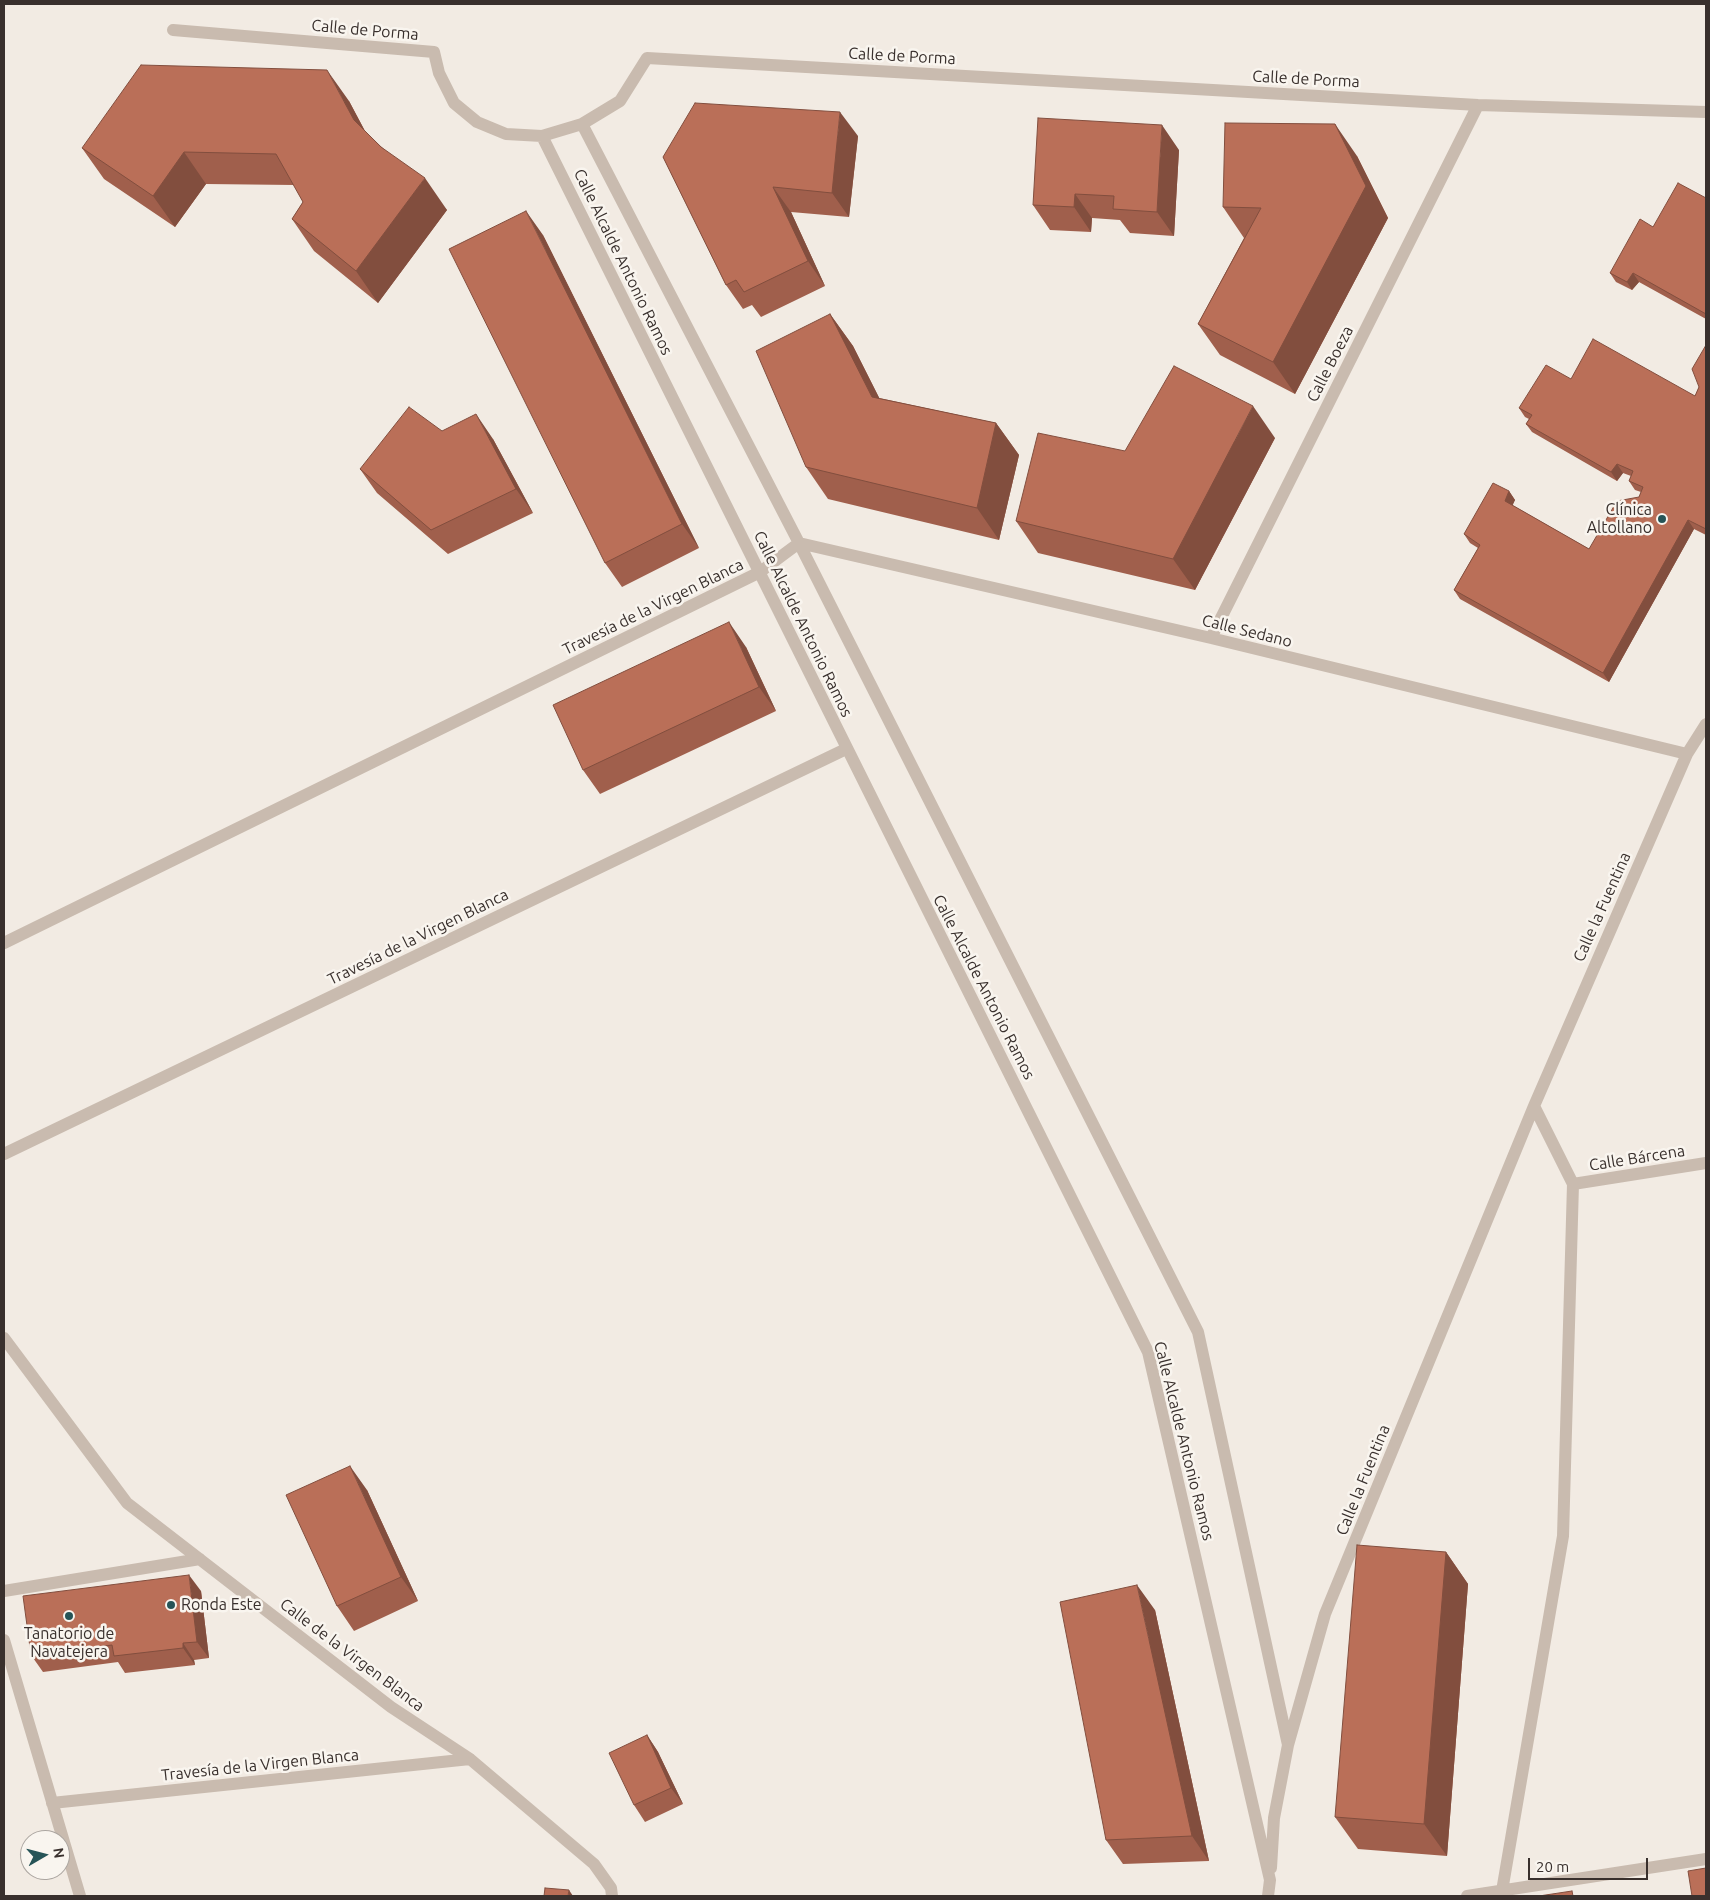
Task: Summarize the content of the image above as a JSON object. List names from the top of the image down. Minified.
{"streets":{"street":["Calle de Porma","Calle Alcalde Antonio Ramos","Calle Boeza","Travesía de la Virgen Blanca","Calle Sedano","Calle la Fuentina","Calle Bárcena","Calle de la Virgen Blanca"]},"crossings":[["Calle de Porma","Calle Alcalde Antonio Ramos"],["Calle de Porma","Calle Boeza"],["Calle Alcalde Antonio Ramos","Travesía de la Virgen Blanca"],["Calle Alcalde Antonio Ramos","Calle Sedano"],["Calle Alcalde Antonio Ramos","Calle la Fuentina"],["Calle Boeza","Calle Sedano"],["Travesía de la Virgen Blanca","Calle Sedano"],["Travesía de la Virgen Blanca","Calle de la Virgen Blanca"],["Calle Sedano","Calle la Fuentina"]],"places":["Clínica Altollano","Ronda Este","Tanatorio de Navatejera"],"scale_bar":"20 m","north":"right"}
